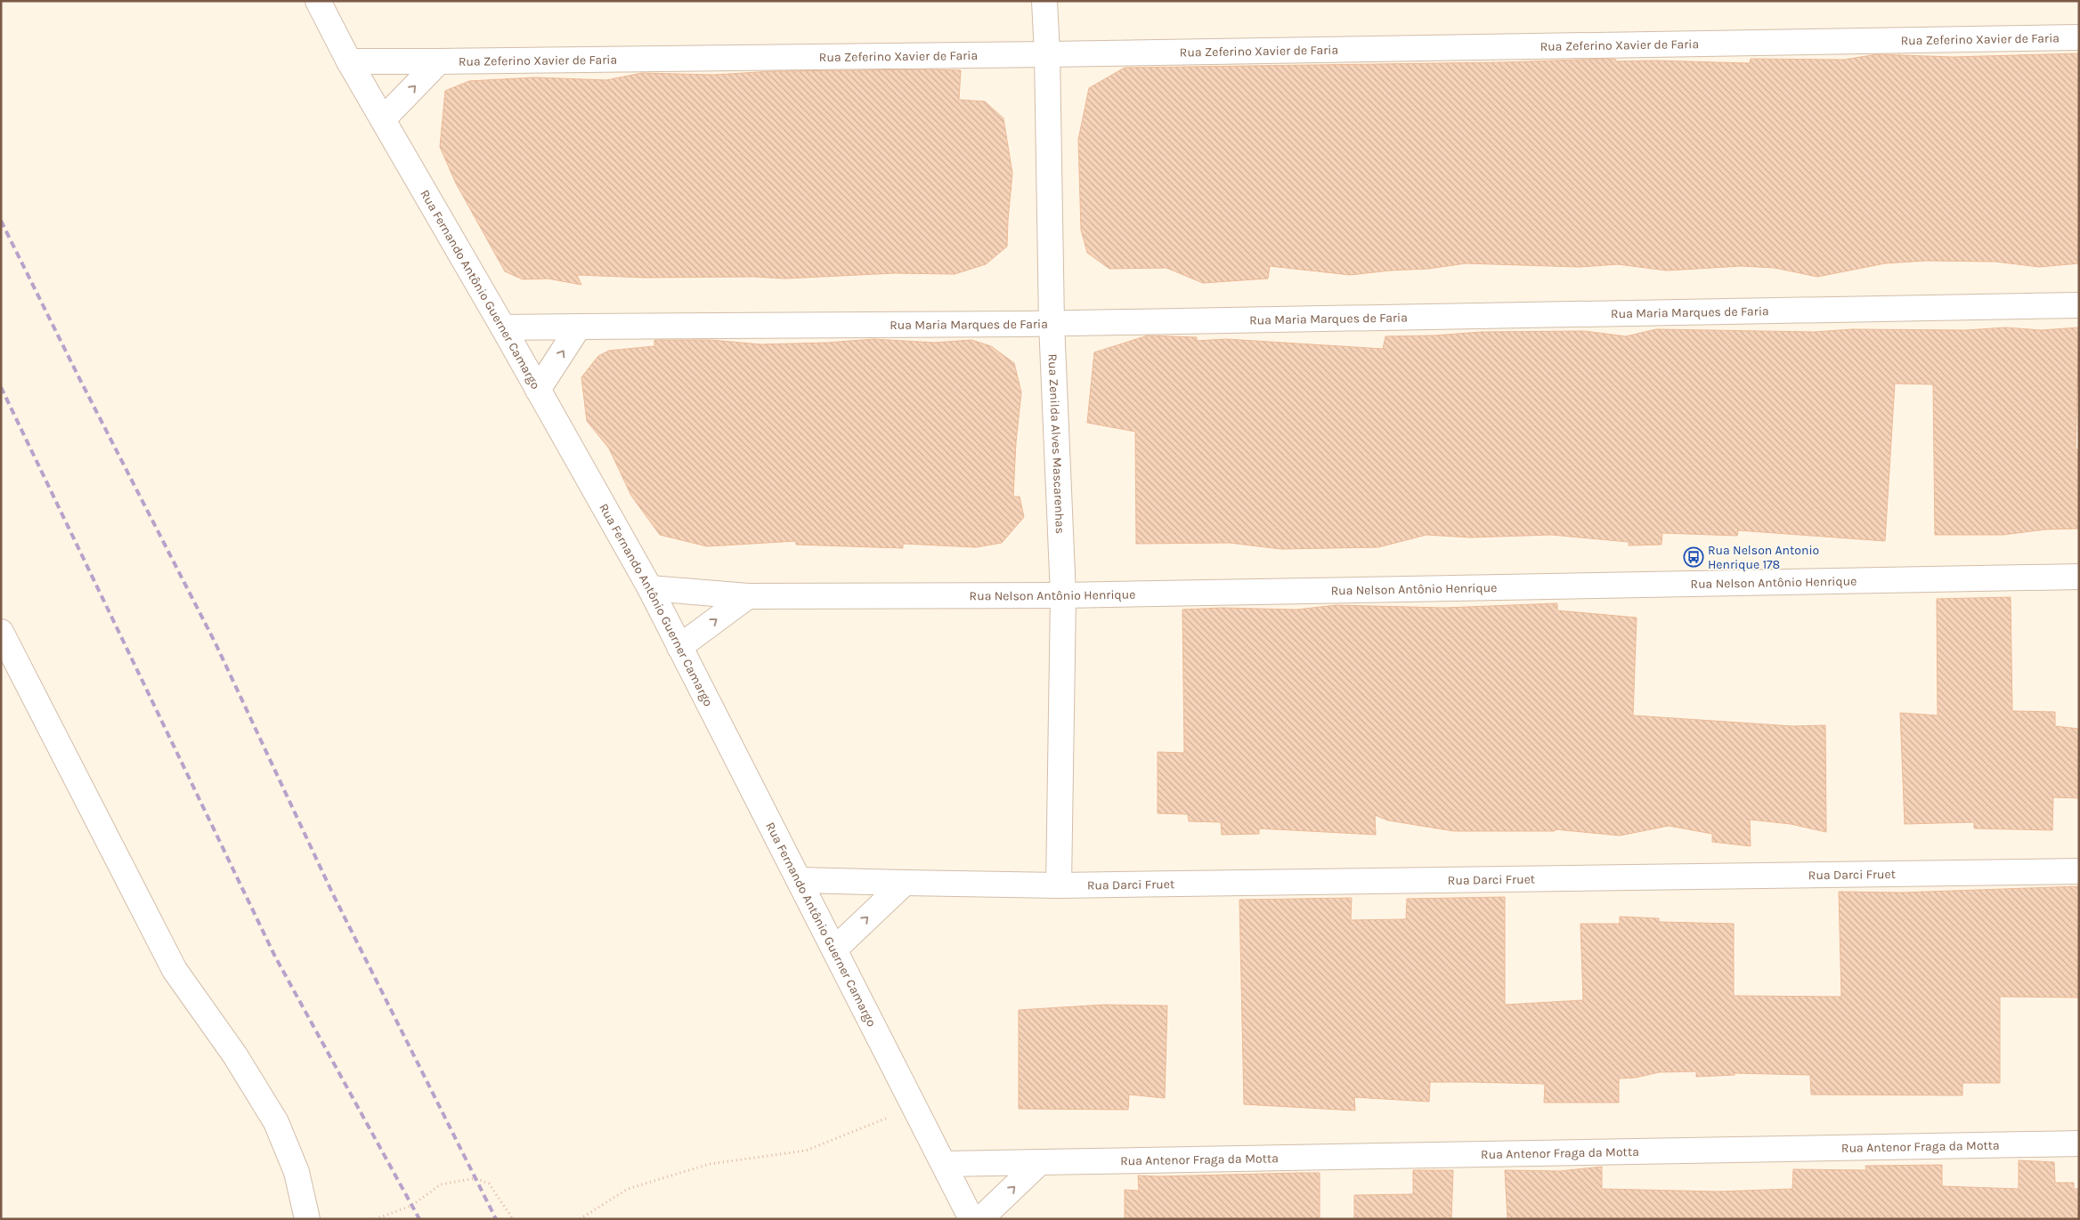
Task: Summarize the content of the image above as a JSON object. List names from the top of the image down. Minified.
{"streets":{"street":["Rua Zeferino Xavier de Faria","Rua Fernando Antônio Guerner Camargo","Rua Maria Marques de Faria","Rua Zenilda Alves Mascarenhas","Rua Nelson Antônio Henrique","Rua Darci Fruet","Rua Antenor Fraga da Motta"]},"crossings":[["Rua Zeferino Xavier de Faria","Rua Fernando Antônio Guerner Camargo"],["Rua Zeferino Xavier de Faria","Rua Zenilda Alves Mascarenhas"],["Rua Fernando Antônio Guerner Camargo","Rua Maria Marques de Faria"],["Rua Fernando Antônio Guerner Camargo","Rua Nelson Antônio Henrique"],["Rua Fernando Antônio Guerner Camargo","Rua Darci Fruet"],["Rua Fernando Antônio Guerner Camargo","Rua Antenor Fraga da Motta"],["Rua Maria Marques de Faria","Rua Zenilda Alves Mascarenhas"],["Rua Zenilda Alves Mascarenhas","Rua Nelson Antônio Henrique"],["Rua Zenilda Alves Mascarenhas","Rua Darci Fruet"]],"places":{"bus stop":["Rua Nelson Antonio Henrique 178"]}}
